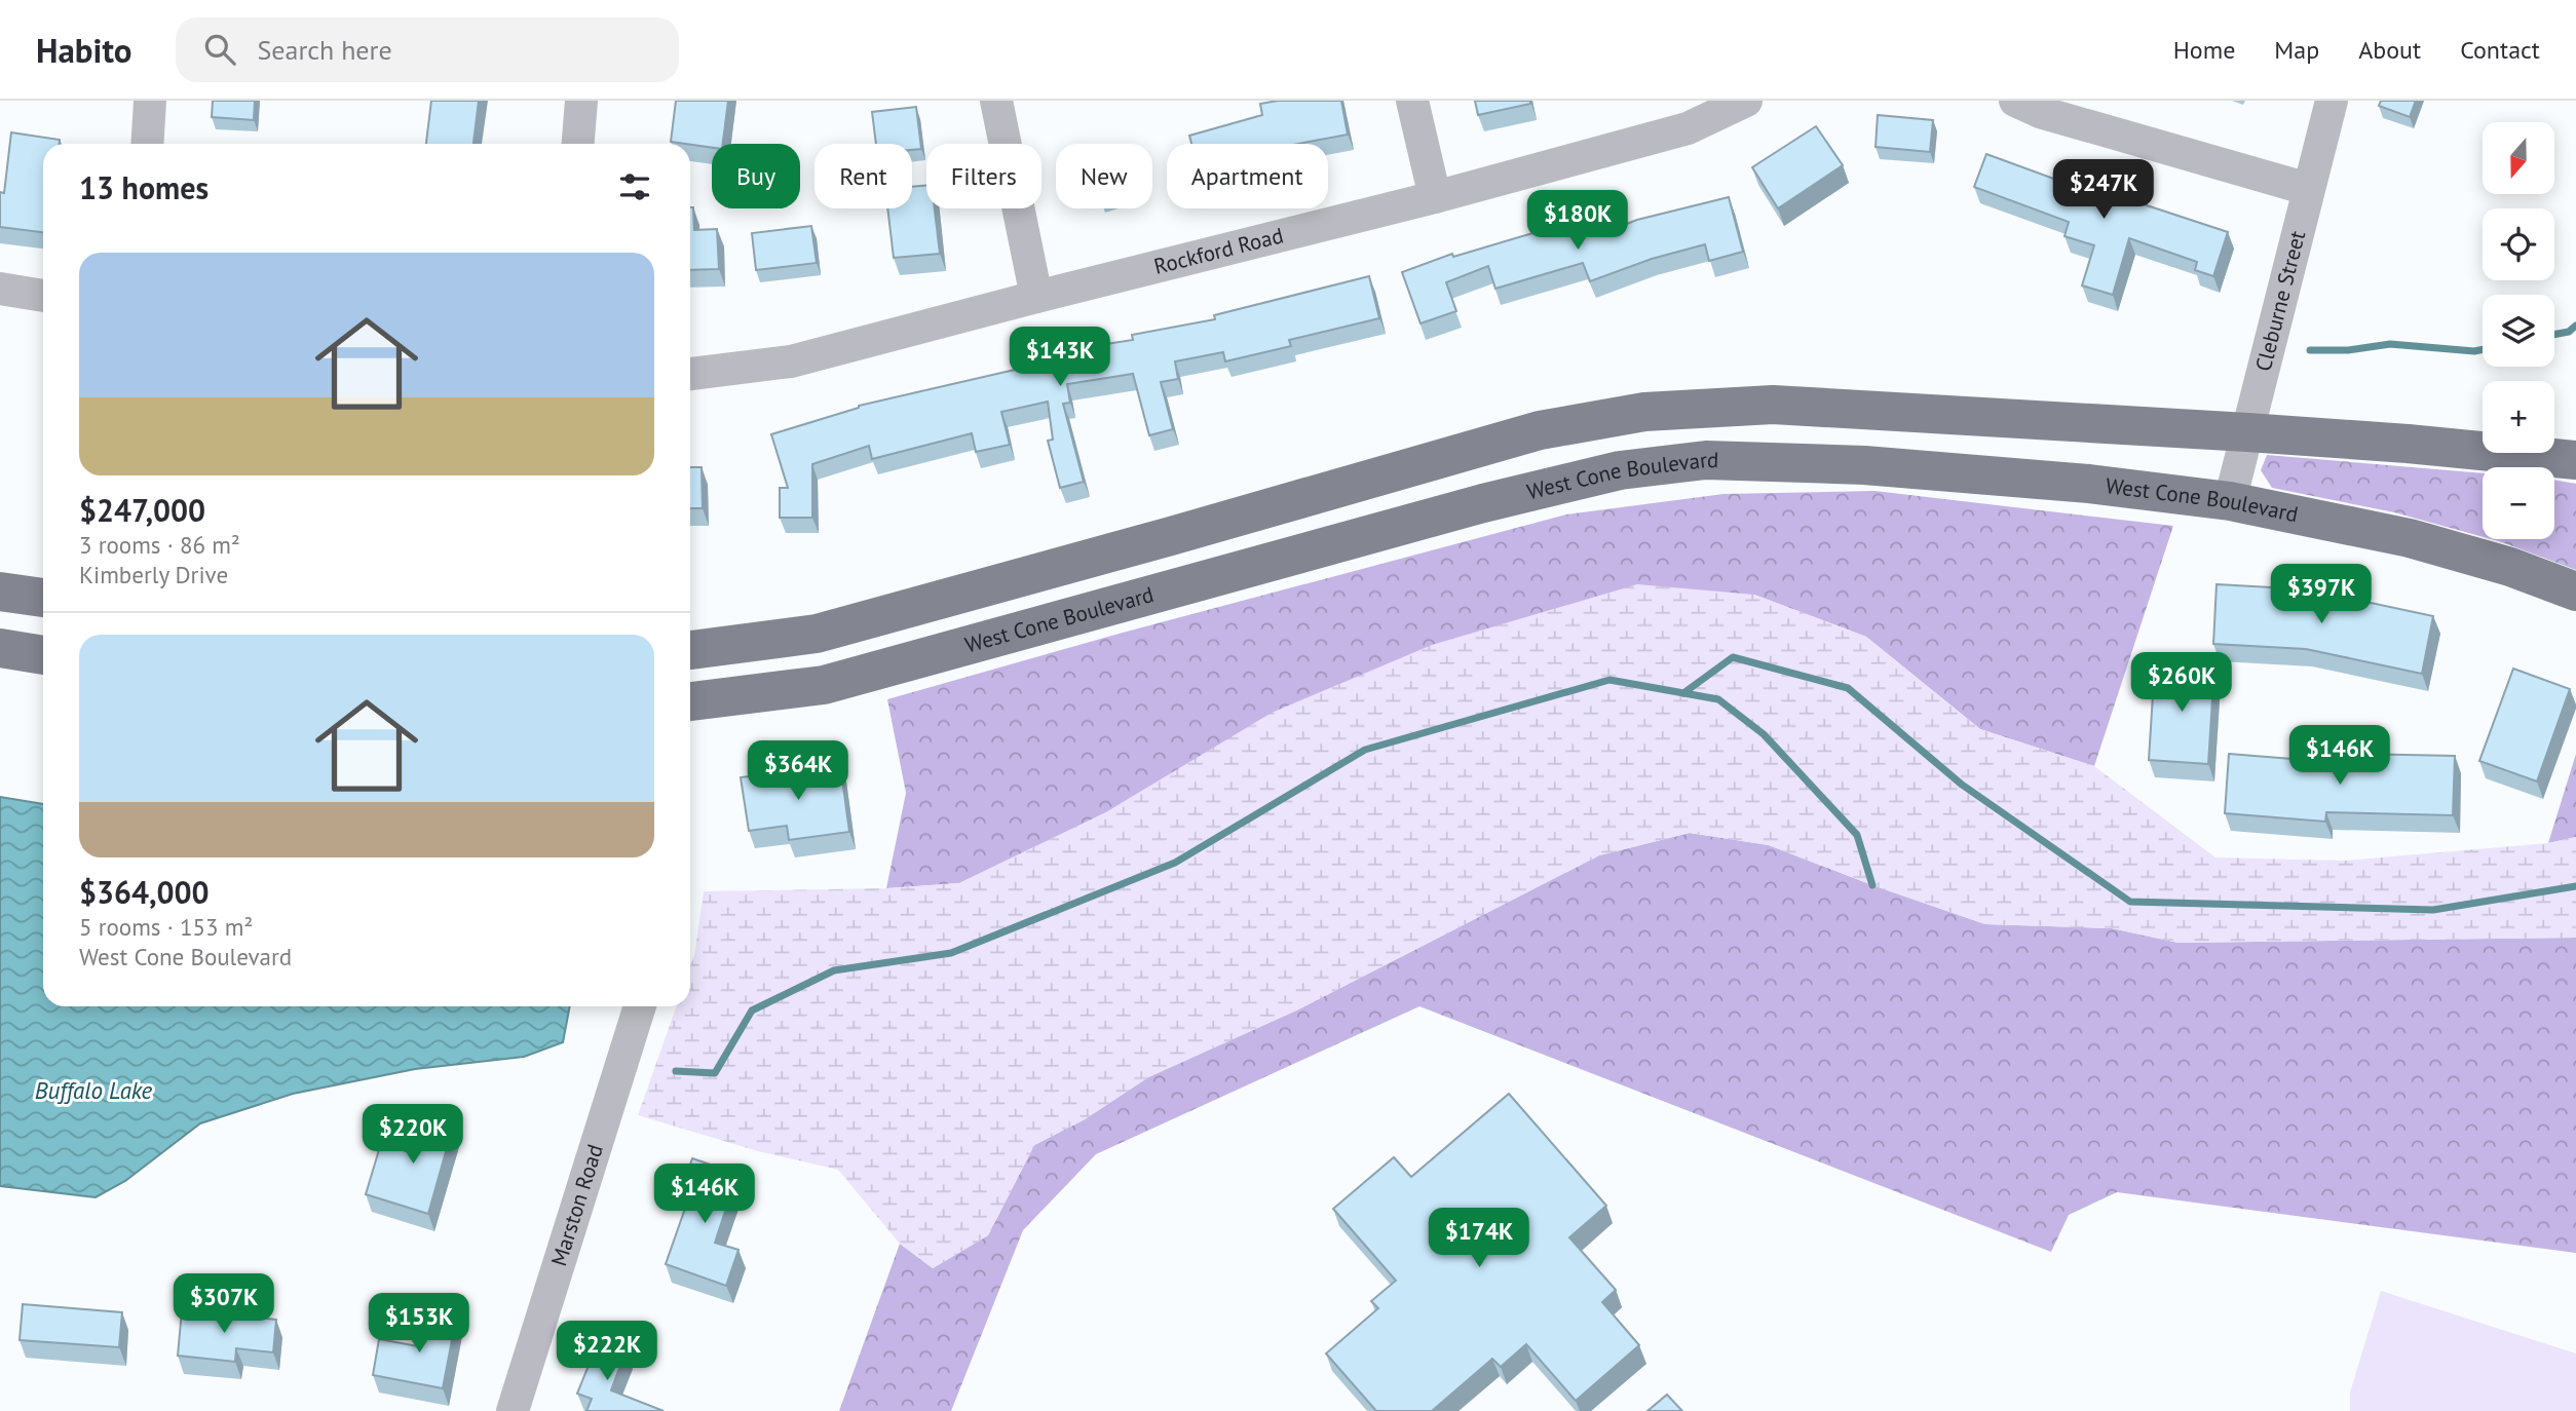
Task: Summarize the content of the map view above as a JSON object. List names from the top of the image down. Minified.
{"streets":{"main road":["West Cone Boulevard"],"street":["Rockford Road","Cleburne Street","Marston Road"]},"crossings":[["Cleburne Street","West Cone Boulevard"]],"water":["Buffalo Lake"],"north":"bottom","page":{"header":"Habito","search":"Search here","nav":["Home","Map","About","Contact"],"map_buttons":["+","−"],"chip":["Buy","Rent","Filters","New","Apartment"],"heading":"13 homes","price":["$247K","$180K","$143K","$397K","$260K","$146K","$364K","$220K","$146K","$174K","$307K","$153K","$222K"],"list":[{"name":"$247,000","note":"3 rooms · 86 m² · Kimberly Drive"},{"name":"$364,000","note":"5 rooms · 153 m² · West Cone Boulevard"}]}}
